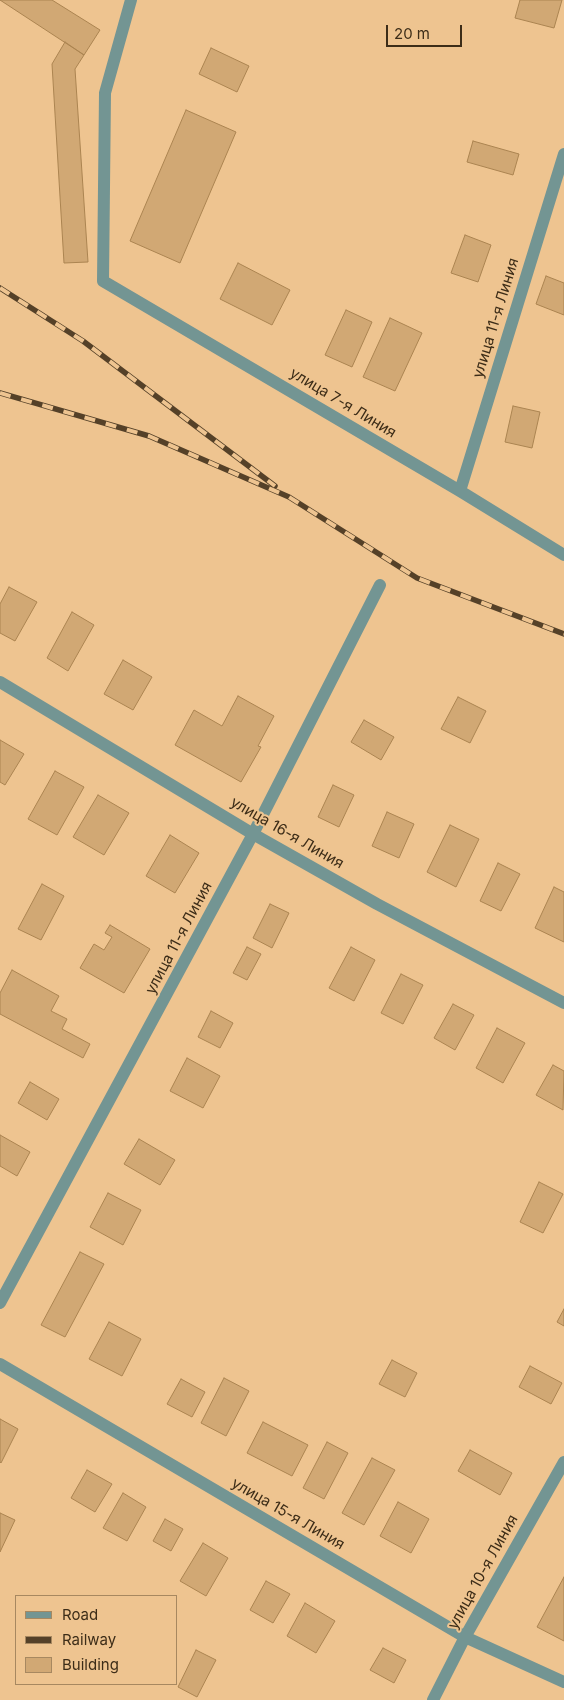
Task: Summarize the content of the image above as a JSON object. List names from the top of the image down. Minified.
{"streets":{"street":["улица 11-я Линия","улица 7-я Линия","улица 16-я Линия","улица 15-я Линия","улица 10-я Линия"]},"crossings":[["улица 11-я Линия","улица 7-я Линия"],["улица 11-я Линия","улица 16-я Линия"],["улица 15-я Линия","улица 10-я Линия"]],"legend":["Road","Railway","Building"],"scale_bar":"20 m"}
